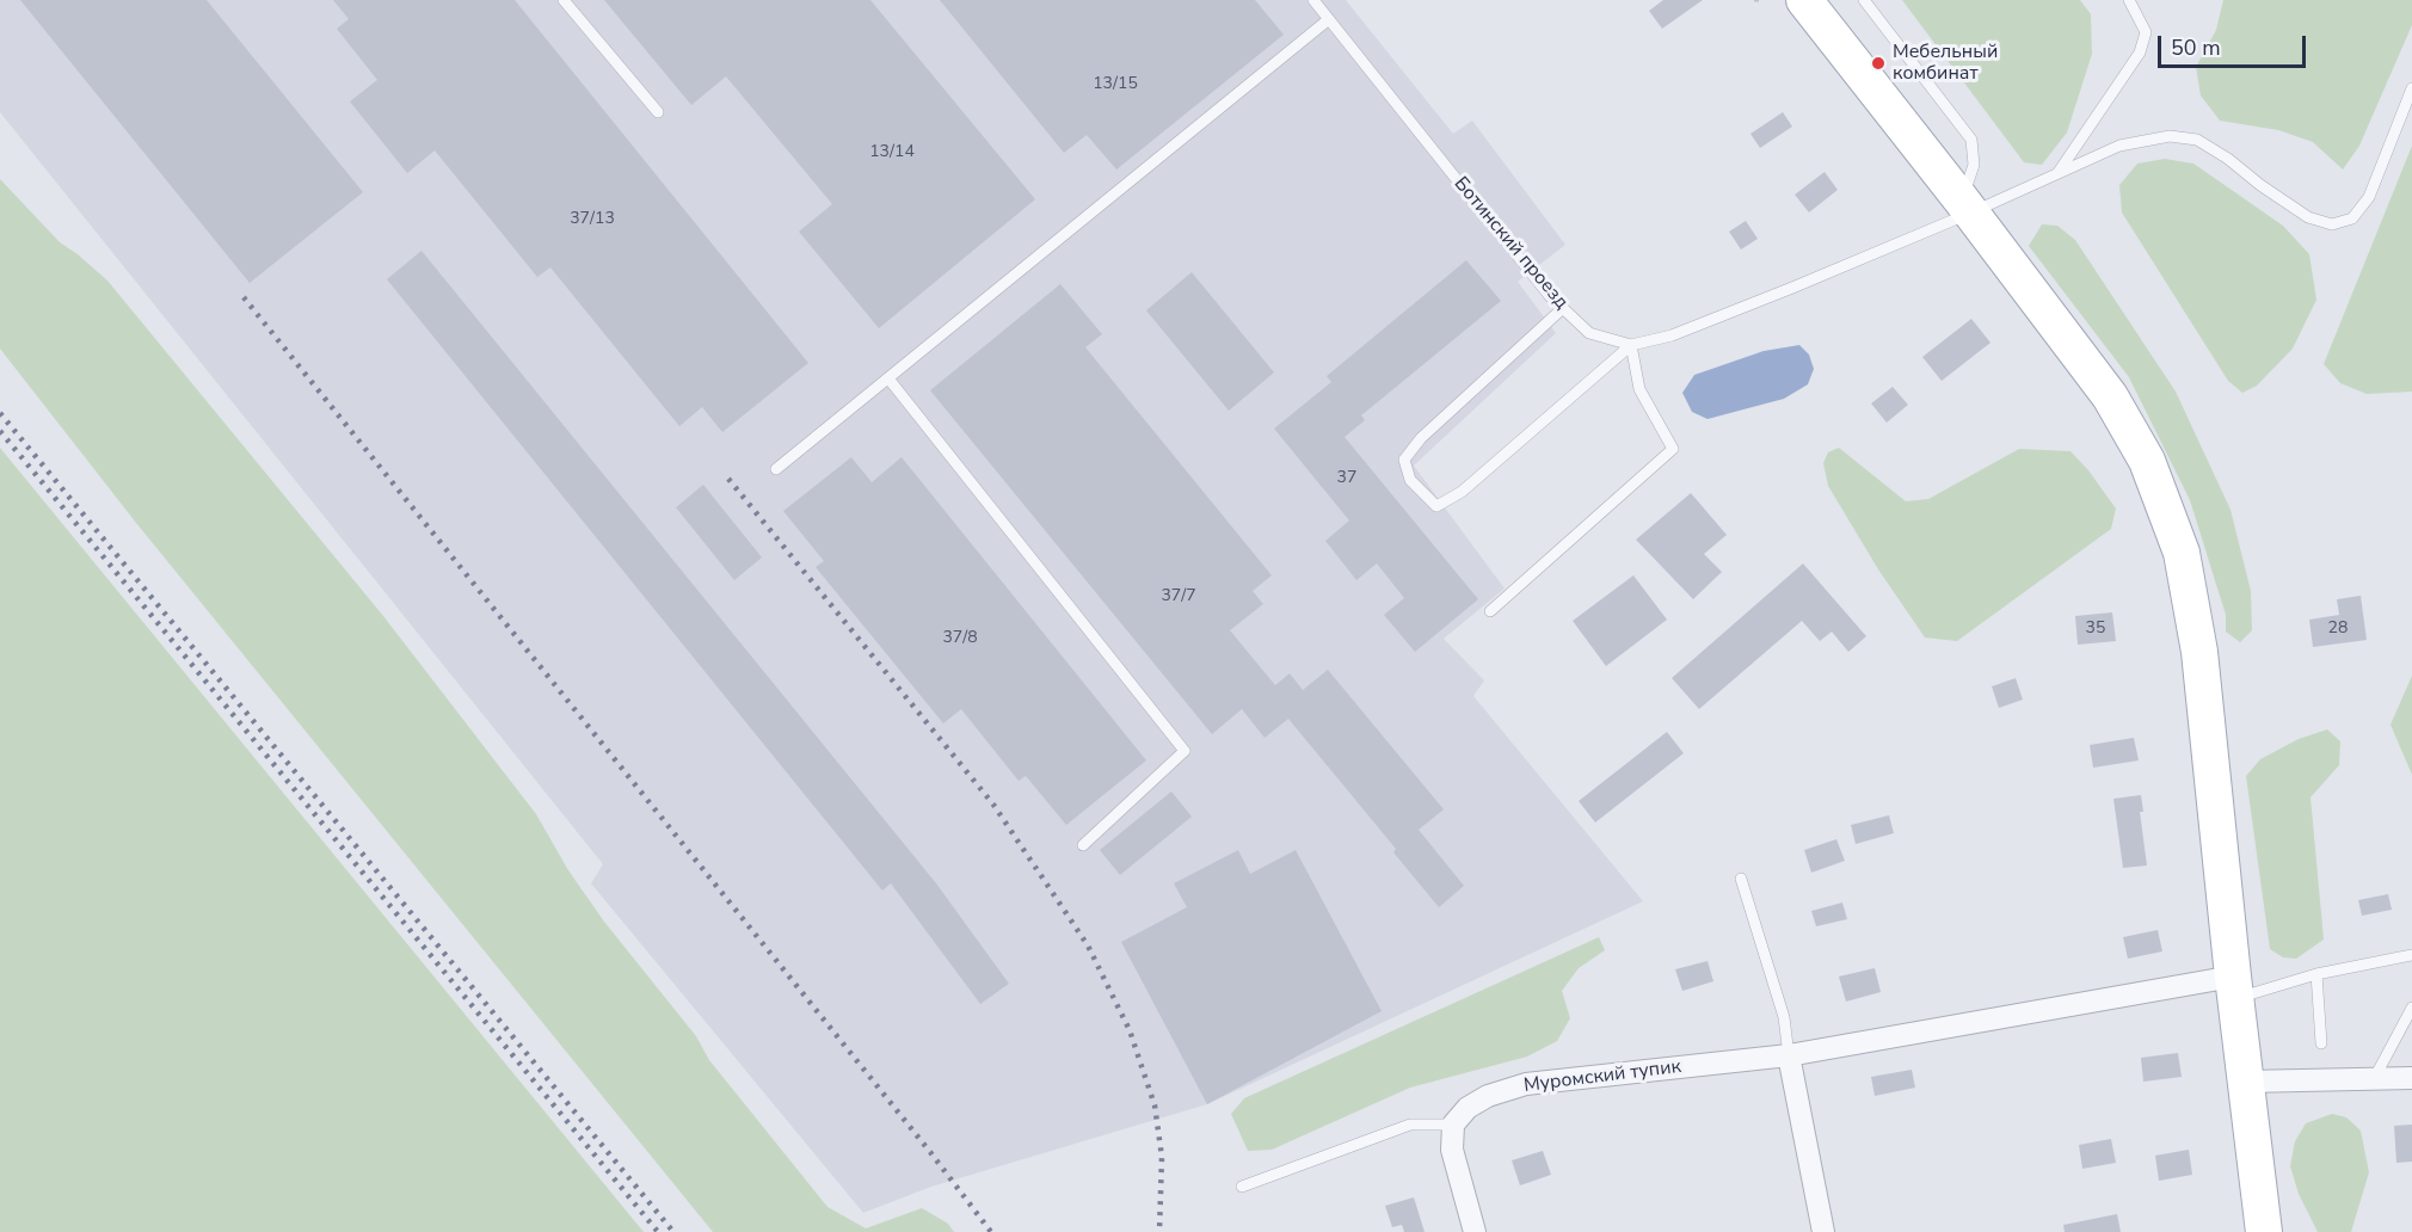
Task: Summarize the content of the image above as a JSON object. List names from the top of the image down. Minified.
{"streets":{"street":["Муромский тупик"],"lane":["Ботинский проезд"]},"places":["Мебельный комбинат"],"house_numbers":["13/15","13/14","37/13","37","37/7","35","28","37/8"],"scale_bar":"50 m"}
